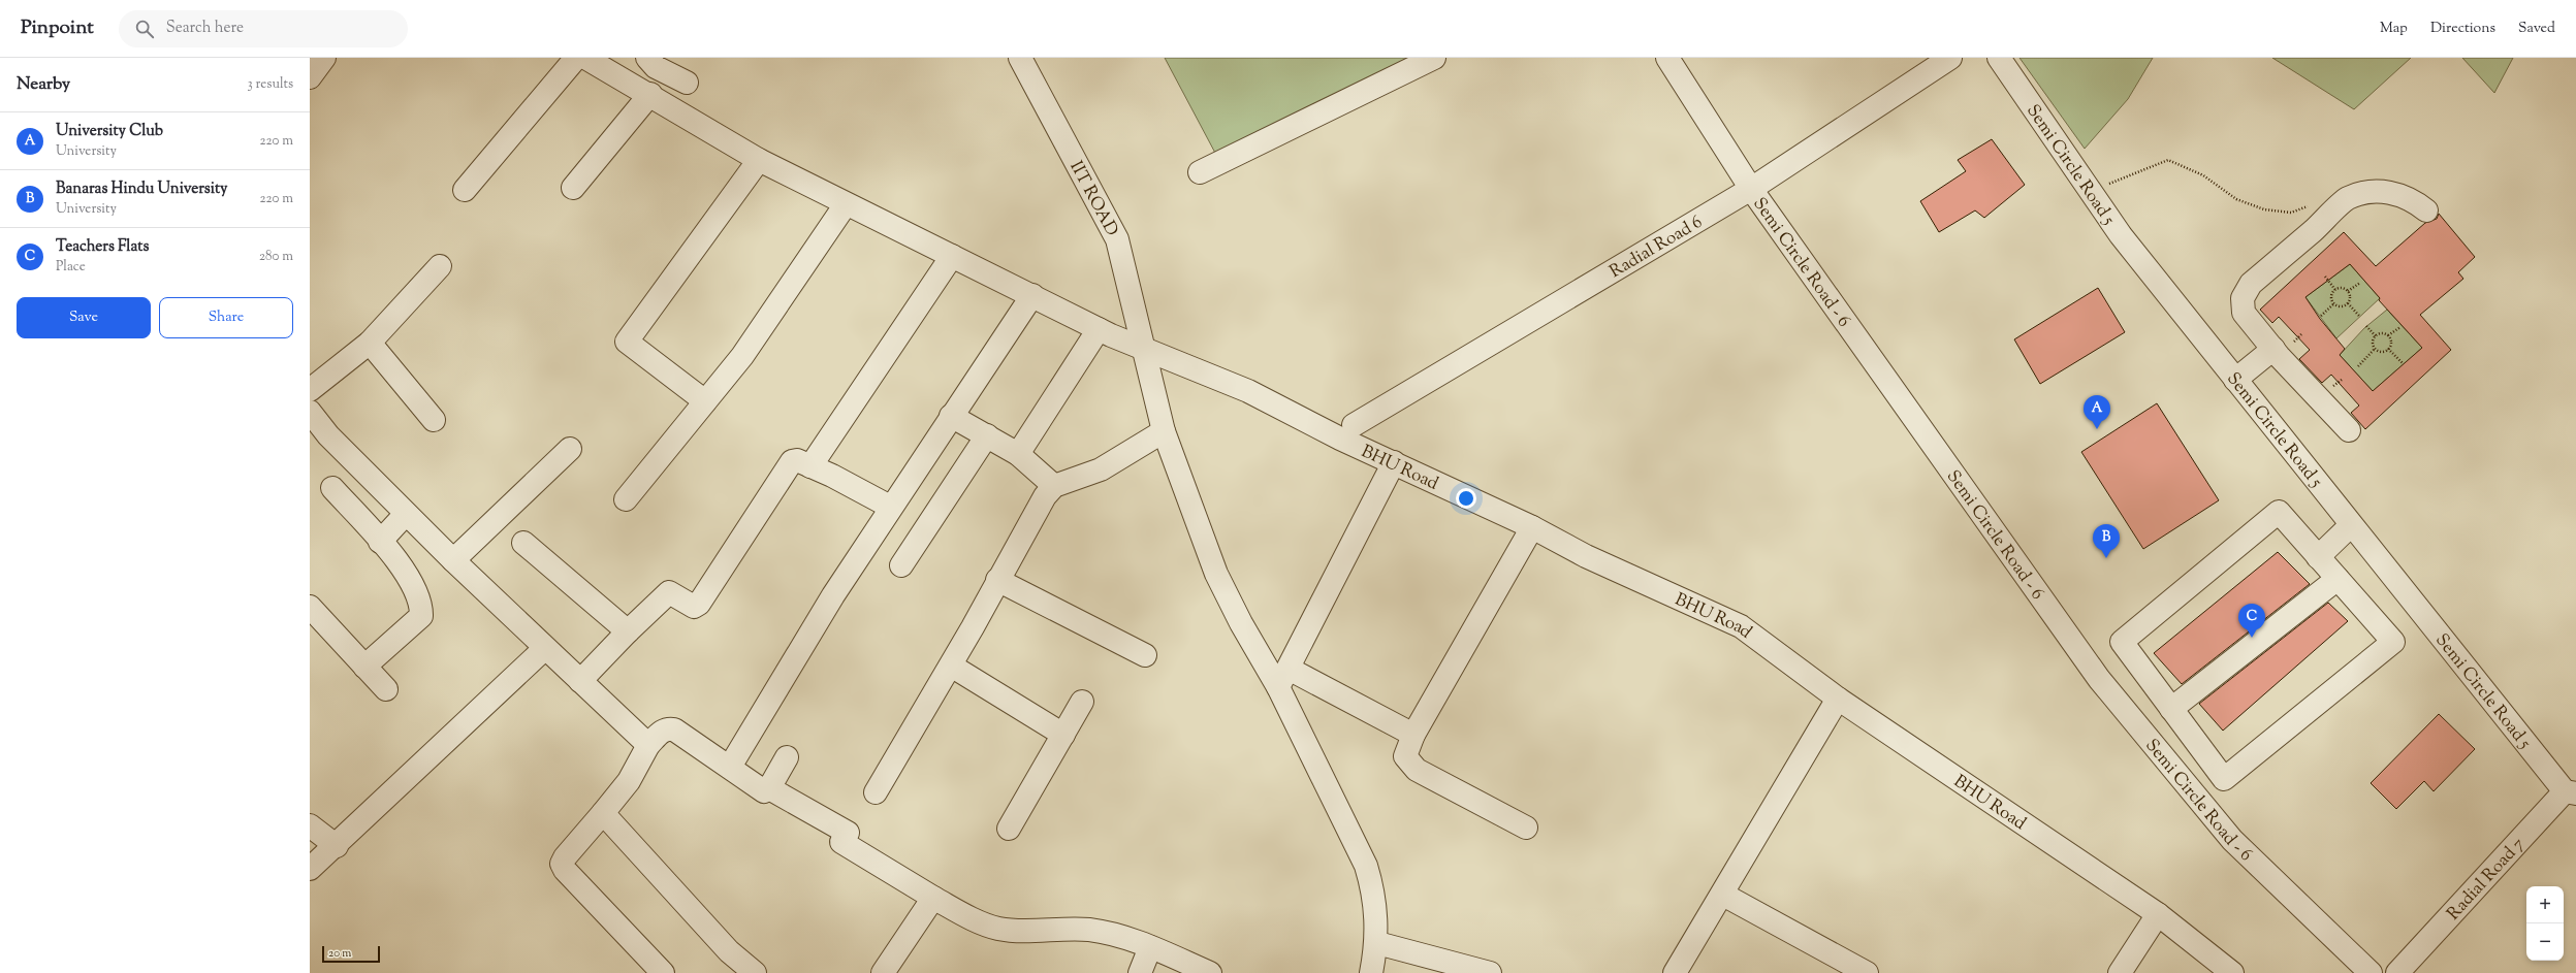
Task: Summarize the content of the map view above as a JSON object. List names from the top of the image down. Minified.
{"streets":{"street":["Semi Circle Road 5","IIT ROAD","Radial Road 6","Semi Circle Road - 6","BHU Road","Radial Road 7"]},"crossings":[["Semi Circle Road 5","Radial Road 7"],["IIT ROAD","BHU Road"],["Radial Road 6","Semi Circle Road - 6"]],"scale_bar":"20 m","page":{"header":"Pinpoint","search":"Search here","nav":["Map","Directions","Saved"],"heading":["Nearby","3 results"],"list":[{"mark":"A","name":"University Club","note":"University","value":"220 m"},{"mark":"B","name":"Banaras Hindu University","note":"University","value":"220 m"},{"mark":"C","name":"Teachers Flats","note":"Place","value":"280 m"}],"buttons":["Save","Share"],"pins":["A","B","C"],"map_buttons":["+","−"],"scale":"20 m"}}
